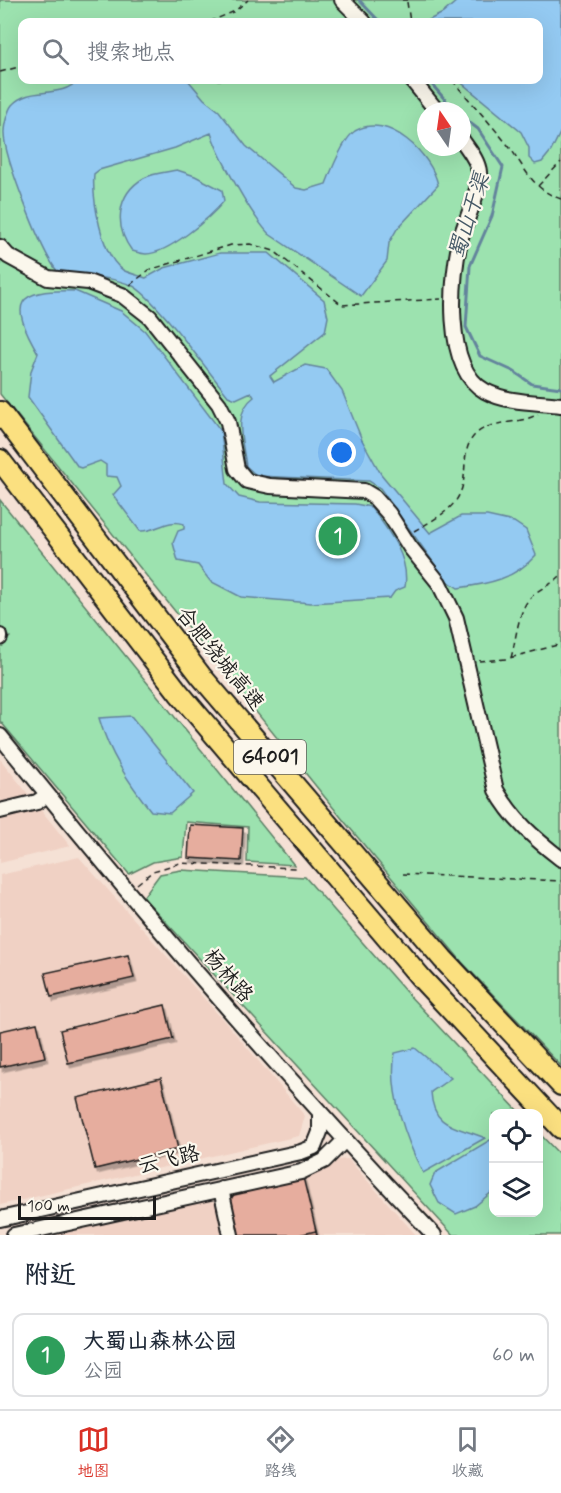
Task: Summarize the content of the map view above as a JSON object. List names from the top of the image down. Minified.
{"streets":{"highway":["合肥绕城高速","G4001"],"street":["杨林路","云飞路"]},"crossings":[["杨林路","云飞路"]],"water":["蜀山干渠"],"scale_bar":"100 m","north":"top","page":{"search":"搜索地点","pins":"1","scale":"100 m","heading":"附近","list":[{"mark":"1","name":"大蜀山森林公园","note":"公园","value":"60 m"}],"nav":["地图","路线","收藏"]}}
